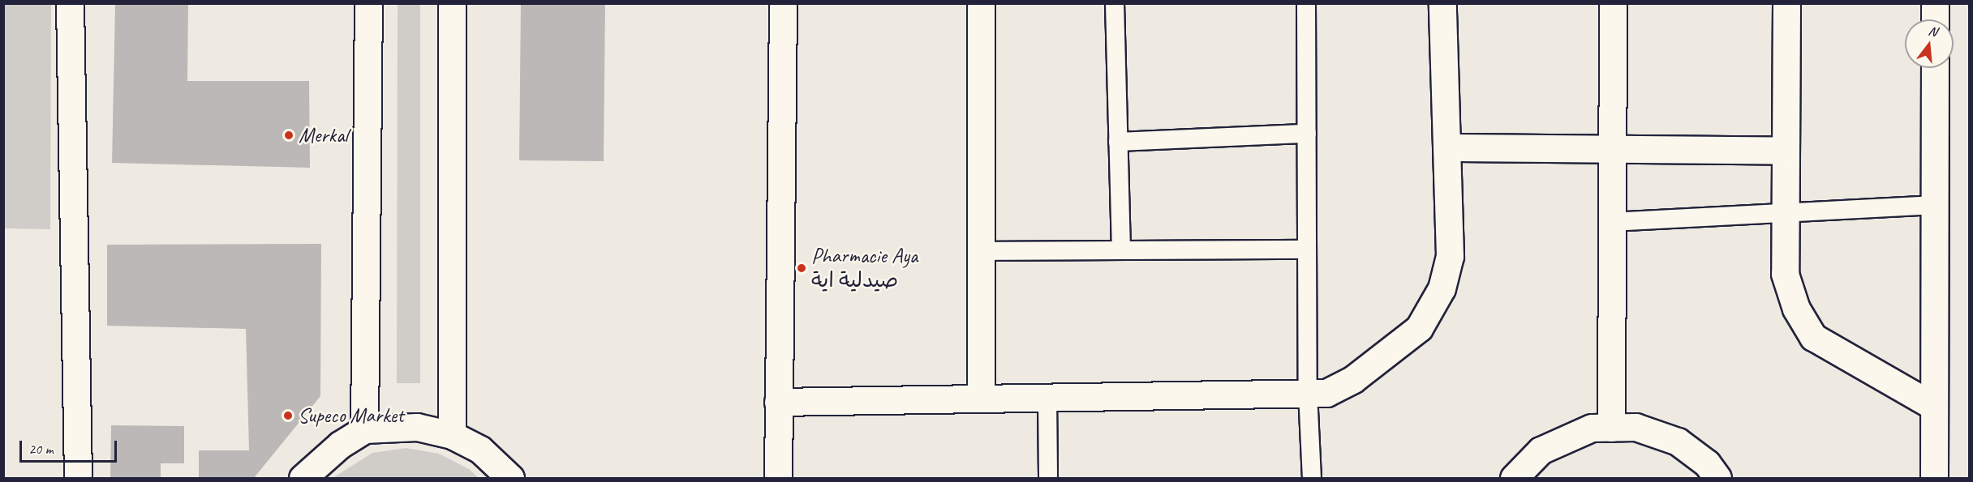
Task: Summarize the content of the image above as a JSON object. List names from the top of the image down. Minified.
{"places":["Merkal","Pharmacie Aya صيدلية اية","Supeco Market"],"scale_bar":"20 m","north":"top"}
